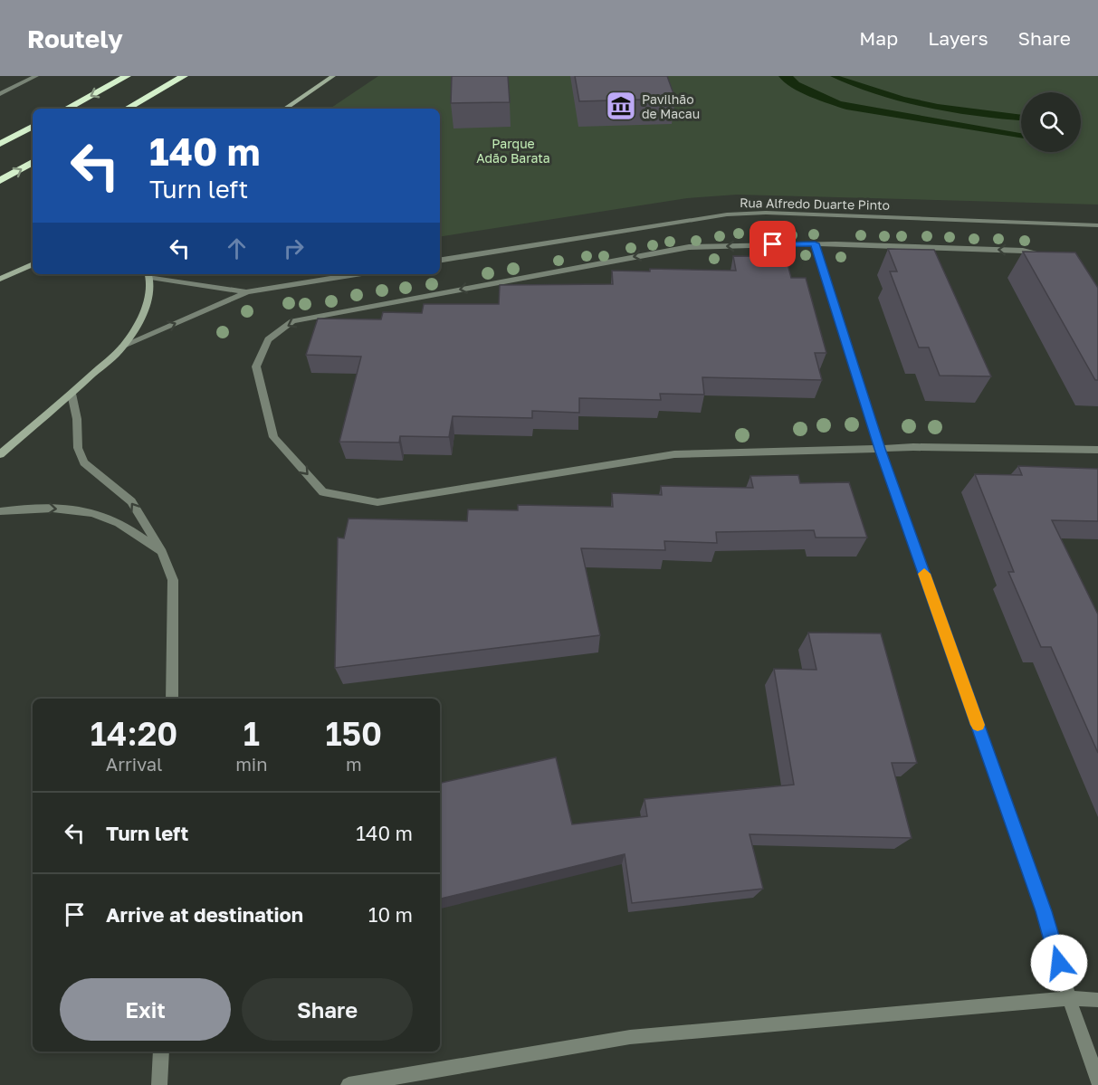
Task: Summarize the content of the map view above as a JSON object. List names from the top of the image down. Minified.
{"streets":{"street":["Rua Alfredo Duarte Pinto"]},"parks":["Parque Adão Barata"],"places":{"museum":["Pavilhão de Macau"]},"page":{"header":"Routely","nav":["Map","Layers","Share"],"turn":["140 m","Turn left"],"eta":["14:20","Arrival","1","min","150","m"],"list":[{"name":"Turn left","value":"140 m"},{"name":"Arrive at destination","value":"10 m"}],"buttons":["Exit","Share"]}}
